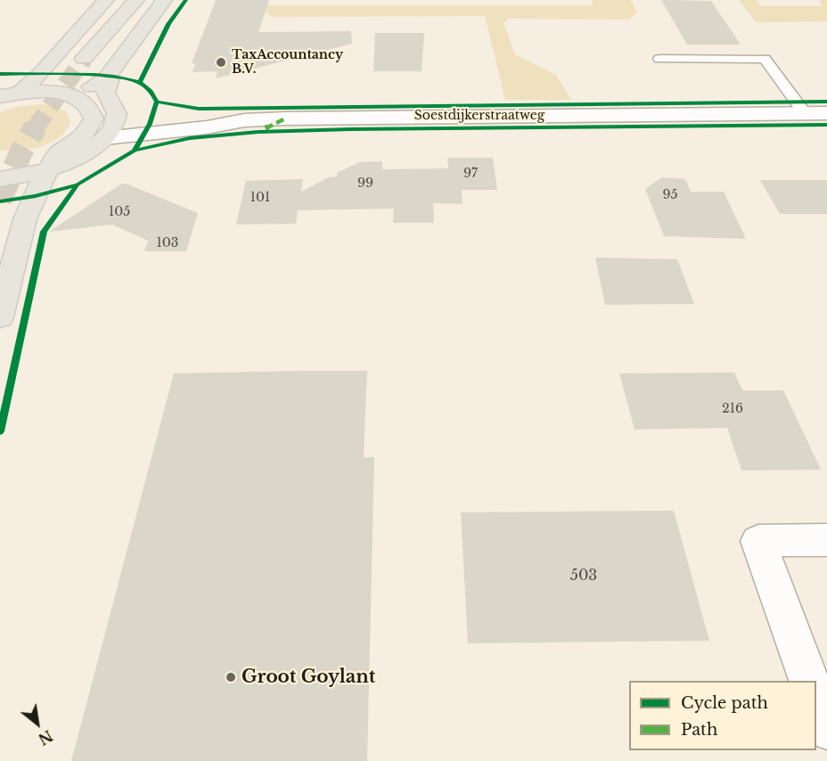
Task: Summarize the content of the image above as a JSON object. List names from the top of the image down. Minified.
{"streets":{"main road":["Soestdijkerstraatweg"]},"places":["TaxAccountancy B.V.","Groot Goylant"],"house_numbers":["97","99","95","101","105","103","216","503"],"legend":["Cycle path","Path"],"north":"bottom right"}
